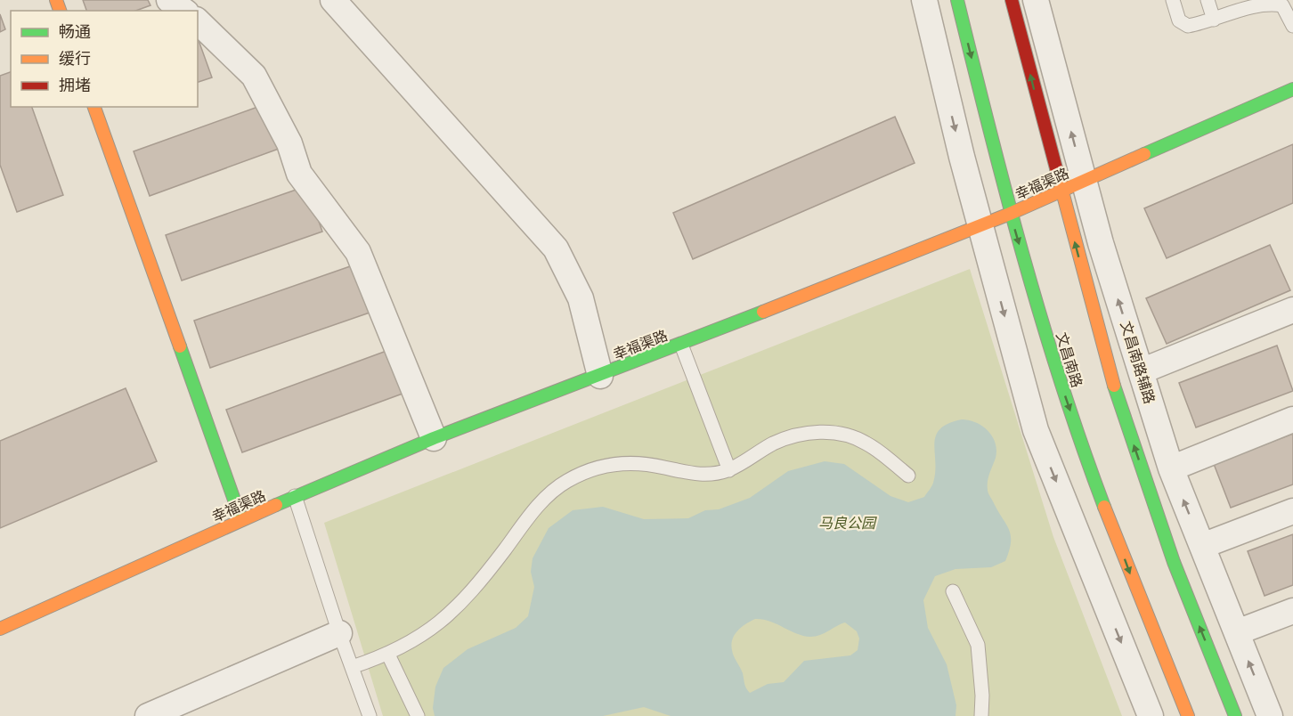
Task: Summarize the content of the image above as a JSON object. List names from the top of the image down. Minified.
{"streets":{"street":["幸福渠路","文昌南路","文昌南路辅路"]},"crossings":[["幸福渠路","文昌南路"],["幸福渠路","文昌南路辅路"]],"parks":["马良公园"],"legend":["畅通","缓行","拥堵"]}
